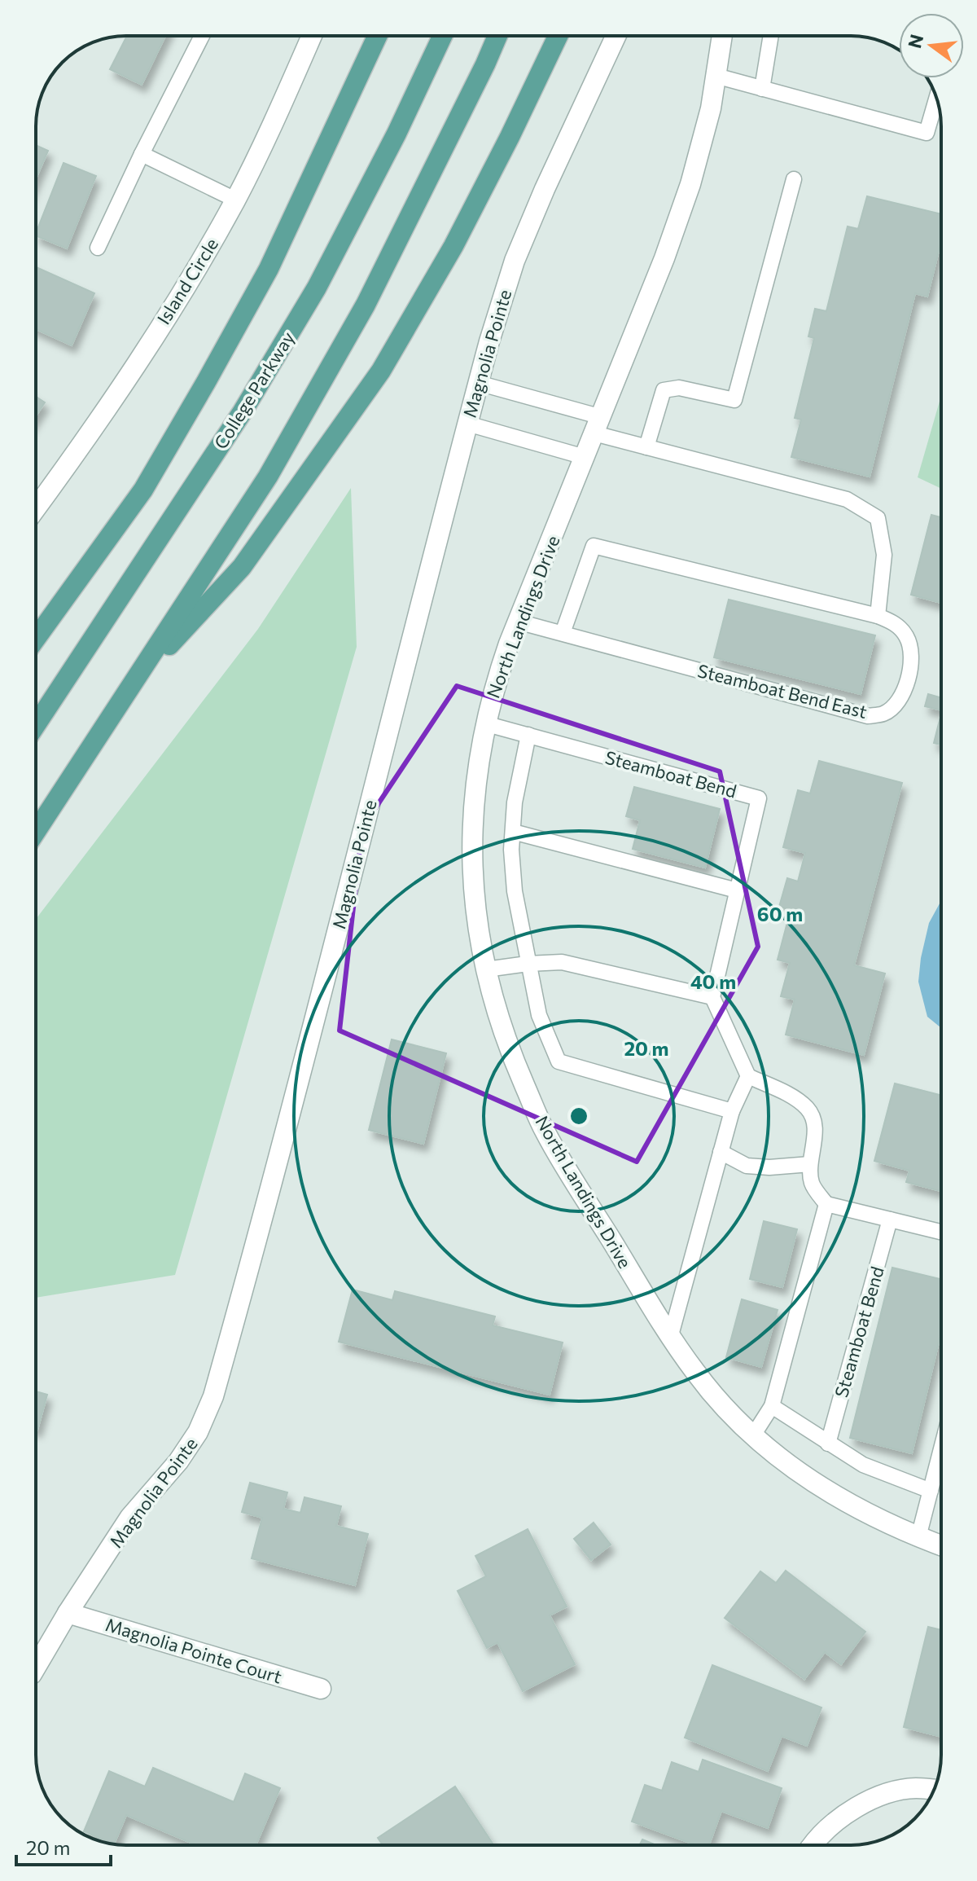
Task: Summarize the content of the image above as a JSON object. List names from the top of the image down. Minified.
{"streets":{"main road":["College Parkway"],"street":["Island Circle","Magnolia Pointe","North Landings Drive","Magnolia Pointe Court"],"lane":["Steamboat Bend East","Steamboat Bend"]},"crossings":[["Magnolia Pointe","Magnolia Pointe Court"],["North Landings Drive","Steamboat Bend East"],["North Landings Drive","Steamboat Bend"]],"scale_bar":"20 m","north":"left","rings":["60 m","40 m","20 m"]}
